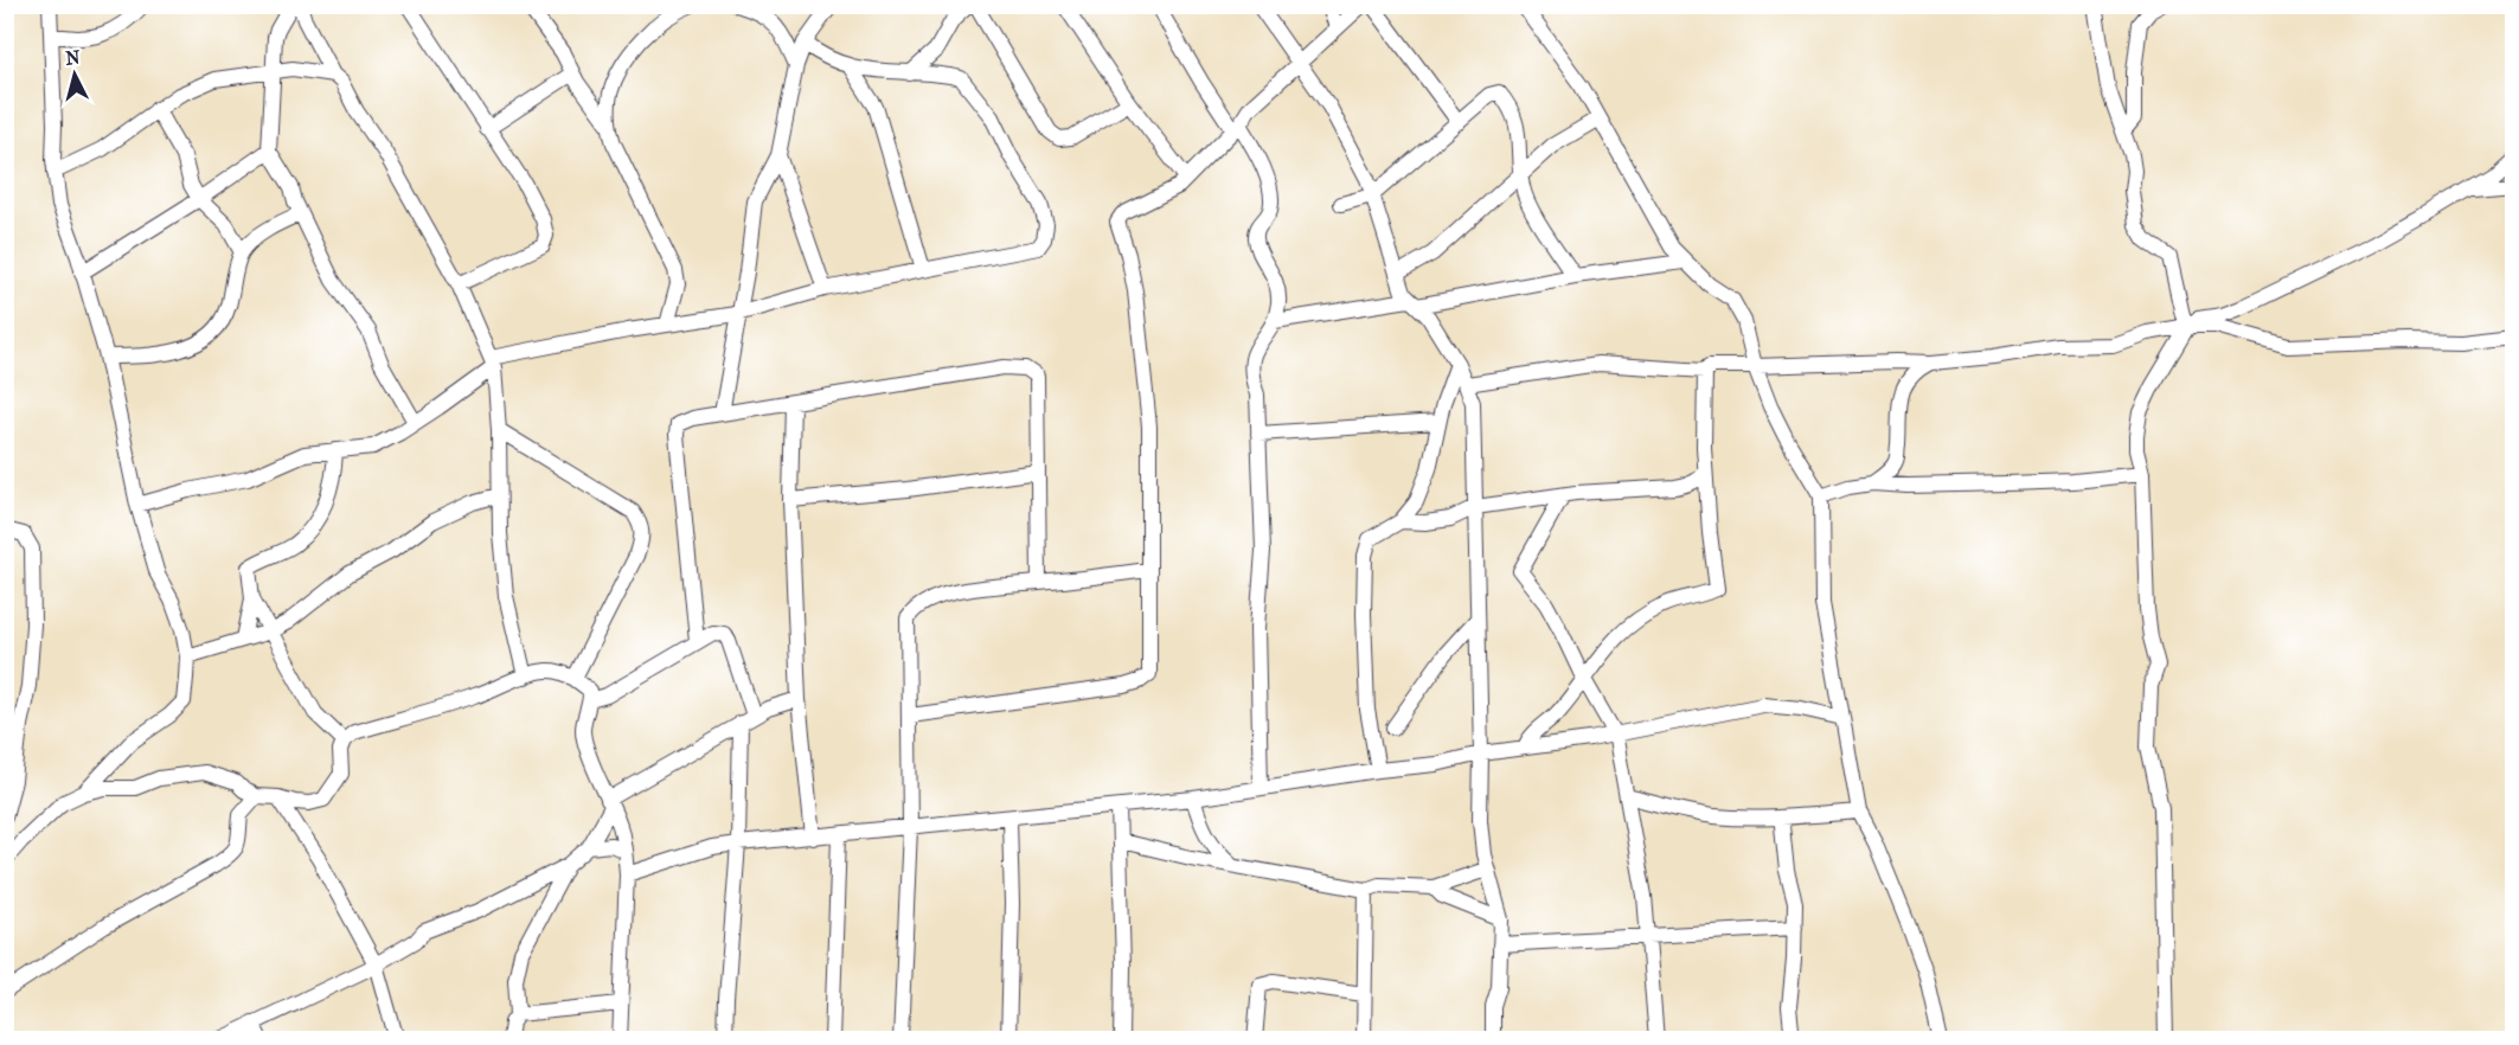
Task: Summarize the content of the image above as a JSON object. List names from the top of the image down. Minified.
{"north":"top"}
